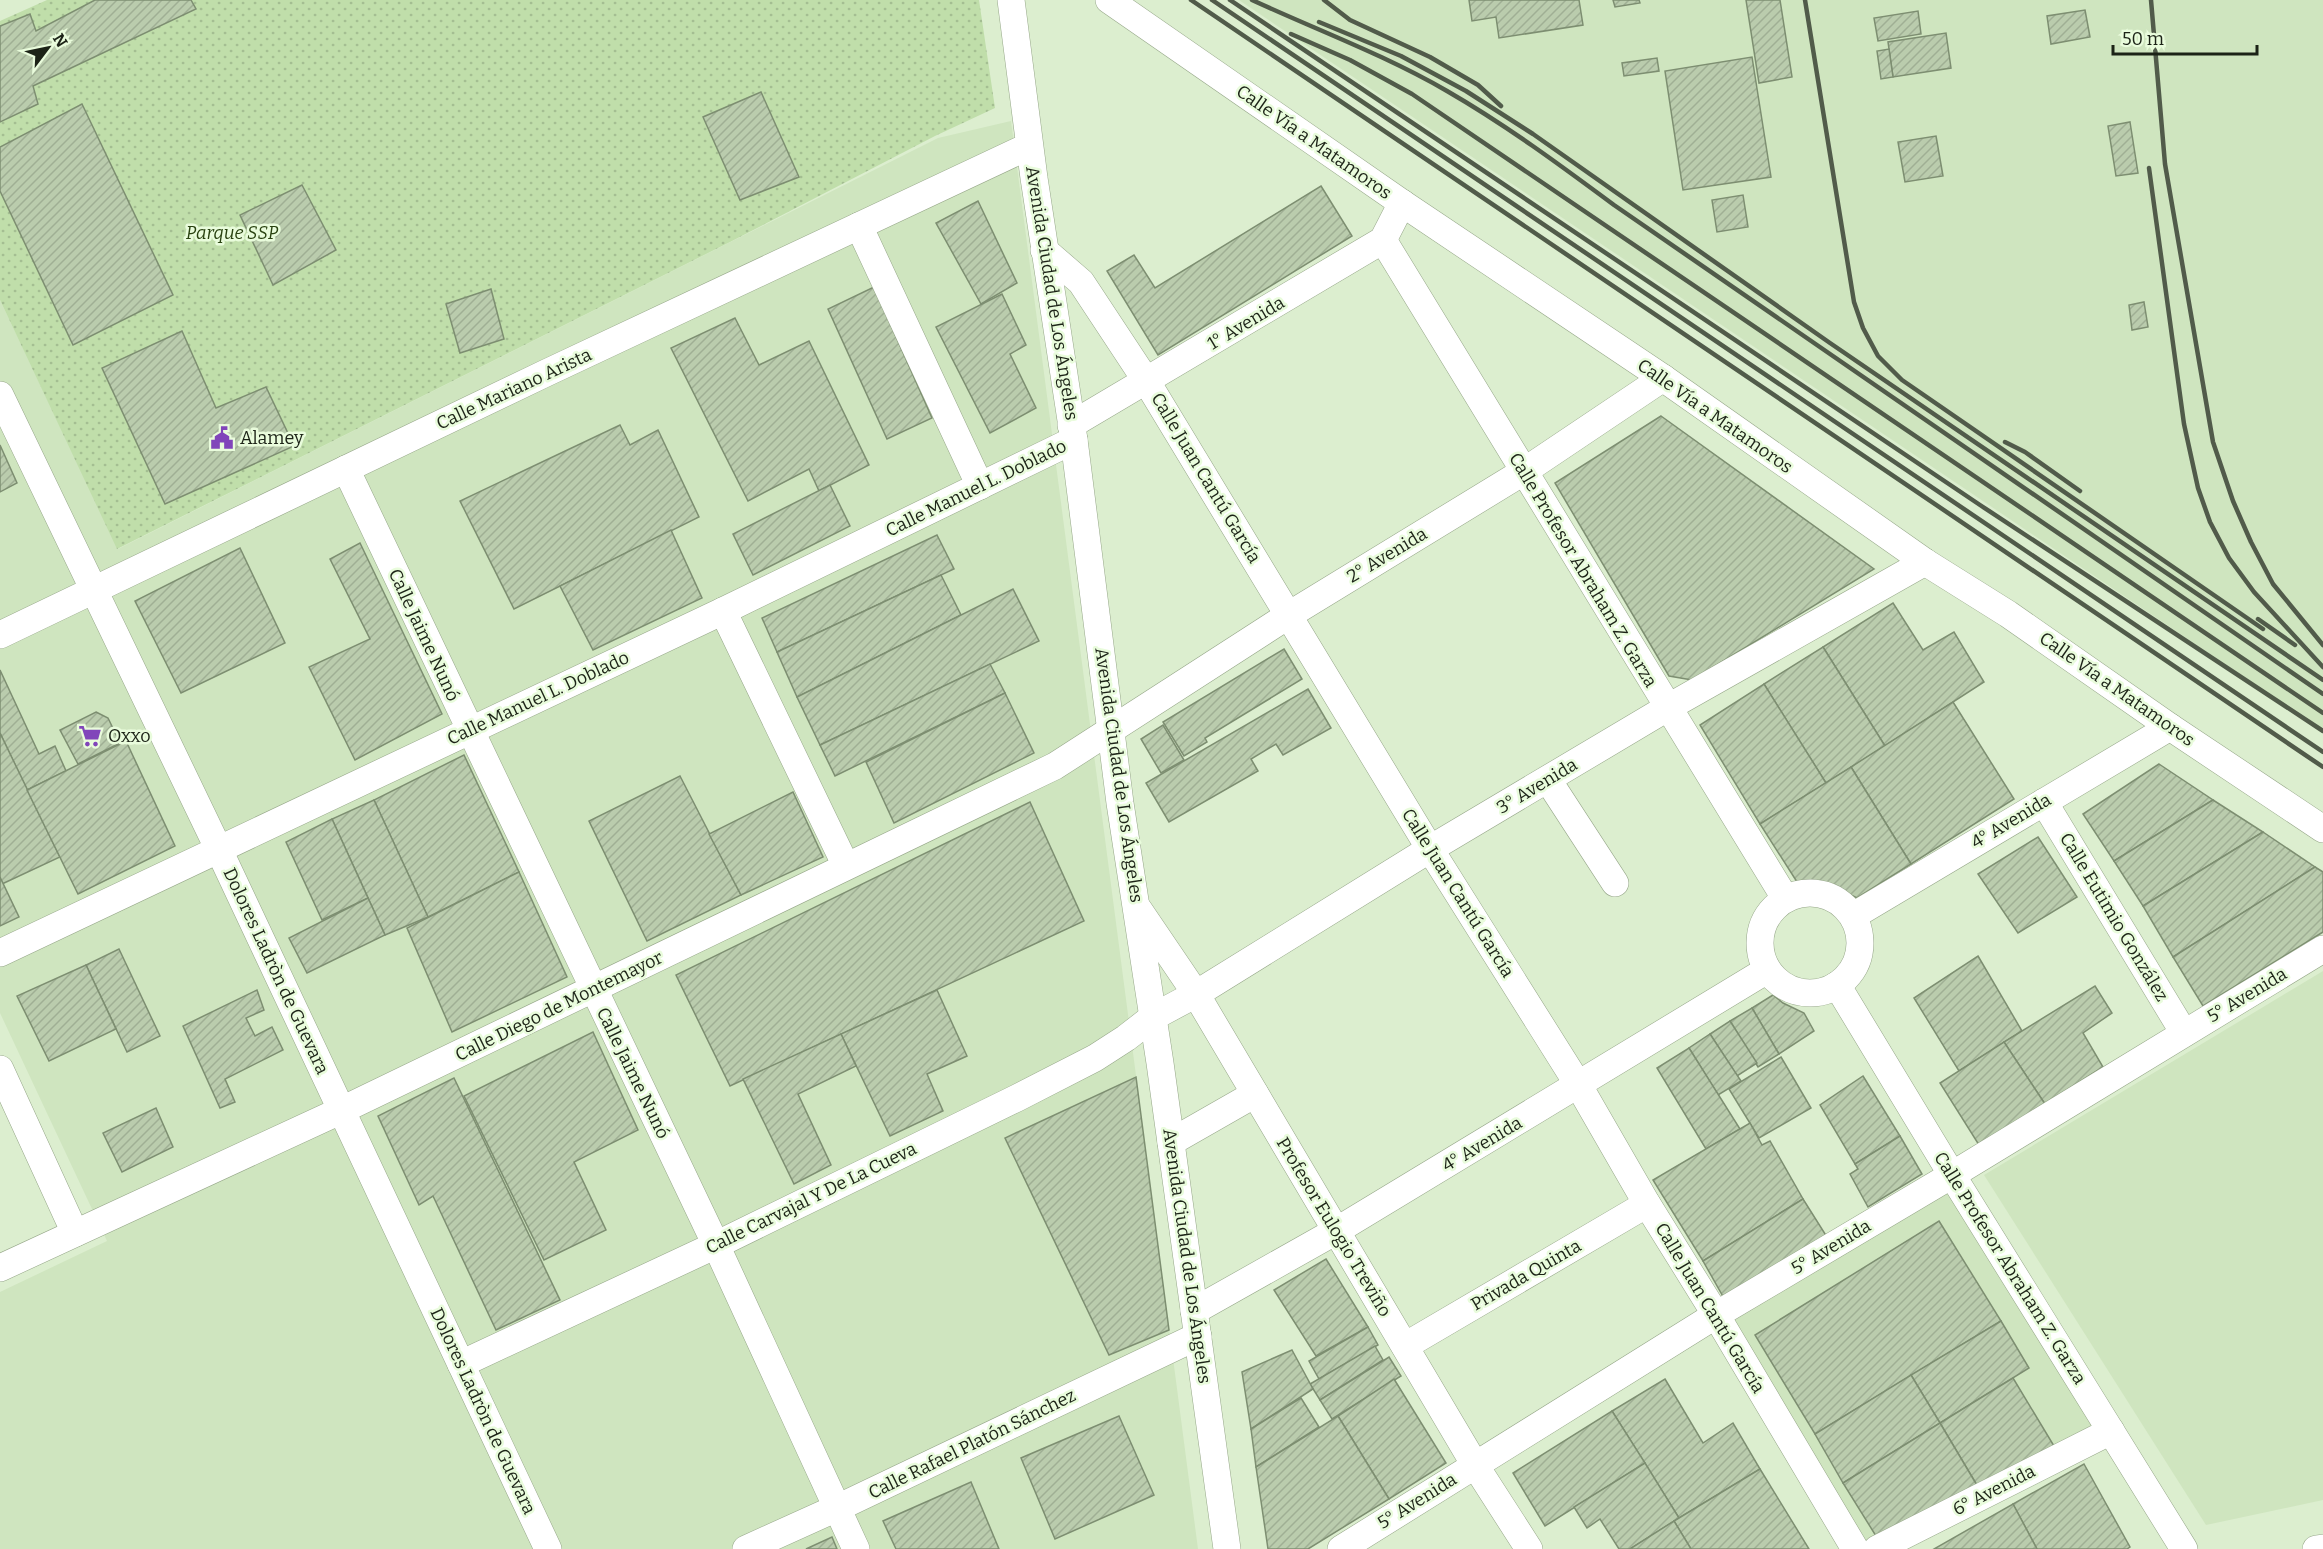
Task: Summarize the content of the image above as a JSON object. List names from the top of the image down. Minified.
{"streets":{"street":["Calle Vía a Matamoros","Avenida Ciudad de Los Ángeles","1° Avenida","Calle Mariano Arista","Calle Juan Cantú García","Calle Manuel L. Doblado","2° Avenida","Calle Profesor Abraham Z. Garza","Calle Jaime Nunó","3° Avenida","4° Avenida","Calle Eutimio González","Dolores Ladròn de Guevara","5° Avenida","Calle Diego de Montemayor","Calle Carvajal Y De La Cueva","Profesor Eulogio Treviño","Privada Quinta","Calle Rafael Platón Sánchez","6° Avenida"]},"crossings":[["Calle Vía a Matamoros","2° Avenida"],["Calle Vía a Matamoros","3° Avenida"],["Calle Vía a Matamoros","4° Avenida"],["Avenida Ciudad de Los Ángeles","1° Avenida"],["Avenida Ciudad de Los Ángeles","Calle Mariano Arista"],["Avenida Ciudad de Los Ángeles","Calle Juan Cantú García"],["Avenida Ciudad de Los Ángeles","Calle Manuel L. Doblado"],["Avenida Ciudad de Los Ángeles","2° Avenida"],["Avenida Ciudad de Los Ángeles","3° Avenida"],["Avenida Ciudad de Los Ángeles","4° Avenida"],["Avenida Ciudad de Los Ángeles","Calle Diego de Montemayor"],["Avenida Ciudad de Los Ángeles","Calle Carvajal Y De La Cueva"],["Avenida Ciudad de Los Ángeles","Profesor Eulogio Treviño"],["Avenida Ciudad de Los Ángeles","Calle Rafael Platón Sánchez"],["1° Avenida","Calle Juan Cantú García"],["1° Avenida","Calle Manuel L. Doblado"],["1° Avenida","Calle Profesor Abraham Z. Garza"],["Calle Mariano Arista","Calle Jaime Nunó"],["Calle Mariano Arista","Dolores Ladròn de Guevara"],["Calle Juan Cantú García","2° Avenida"],["Calle Juan Cantú García","3° Avenida"],["Calle Juan Cantú García","4° Avenida"],["Calle Juan Cantú García","5° Avenida"],["Calle Juan Cantú García","Privada Quinta"],["Calle Manuel L. Doblado","Calle Jaime Nunó"],["Calle Manuel L. Doblado","Dolores Ladròn de Guevara"],["2° Avenida","Calle Profesor Abraham Z. Garza"],["2° Avenida","Calle Diego de Montemayor"],["Calle Profesor Abraham Z. Garza","3° Avenida"],["Calle Profesor Abraham Z. Garza","4° Avenida"],["Calle Profesor Abraham Z. Garza","5° Avenida"],["Calle Profesor Abraham Z. Garza","6° Avenida"],["Calle Jaime Nunó","Calle Diego de Montemayor"],["Calle Jaime Nunó","Calle Carvajal Y De La Cueva"],["Calle Jaime Nunó","Calle Rafael Platón Sánchez"],["3° Avenida","Calle Carvajal Y De La Cueva"],["3° Avenida","Profesor Eulogio Treviño"],["4° Avenida","Calle Eutimio González"],["4° Avenida","Profesor Eulogio Treviño"],["4° Avenida","Calle Rafael Platón Sánchez"],["Calle Eutimio González","5° Avenida"],["Dolores Ladròn de Guevara","Calle Diego de Montemayor"],["Dolores Ladròn de Guevara","Calle Carvajal Y De La Cueva"],["5° Avenida","Profesor Eulogio Treviño"],["Profesor Eulogio Treviño","Privada Quinta"]],"parks":["Parque SSP"],"places":{"public building":["Alamey"],"supermarket":["Oxxo"]},"scale_bar":"50 m","north":"top right"}
